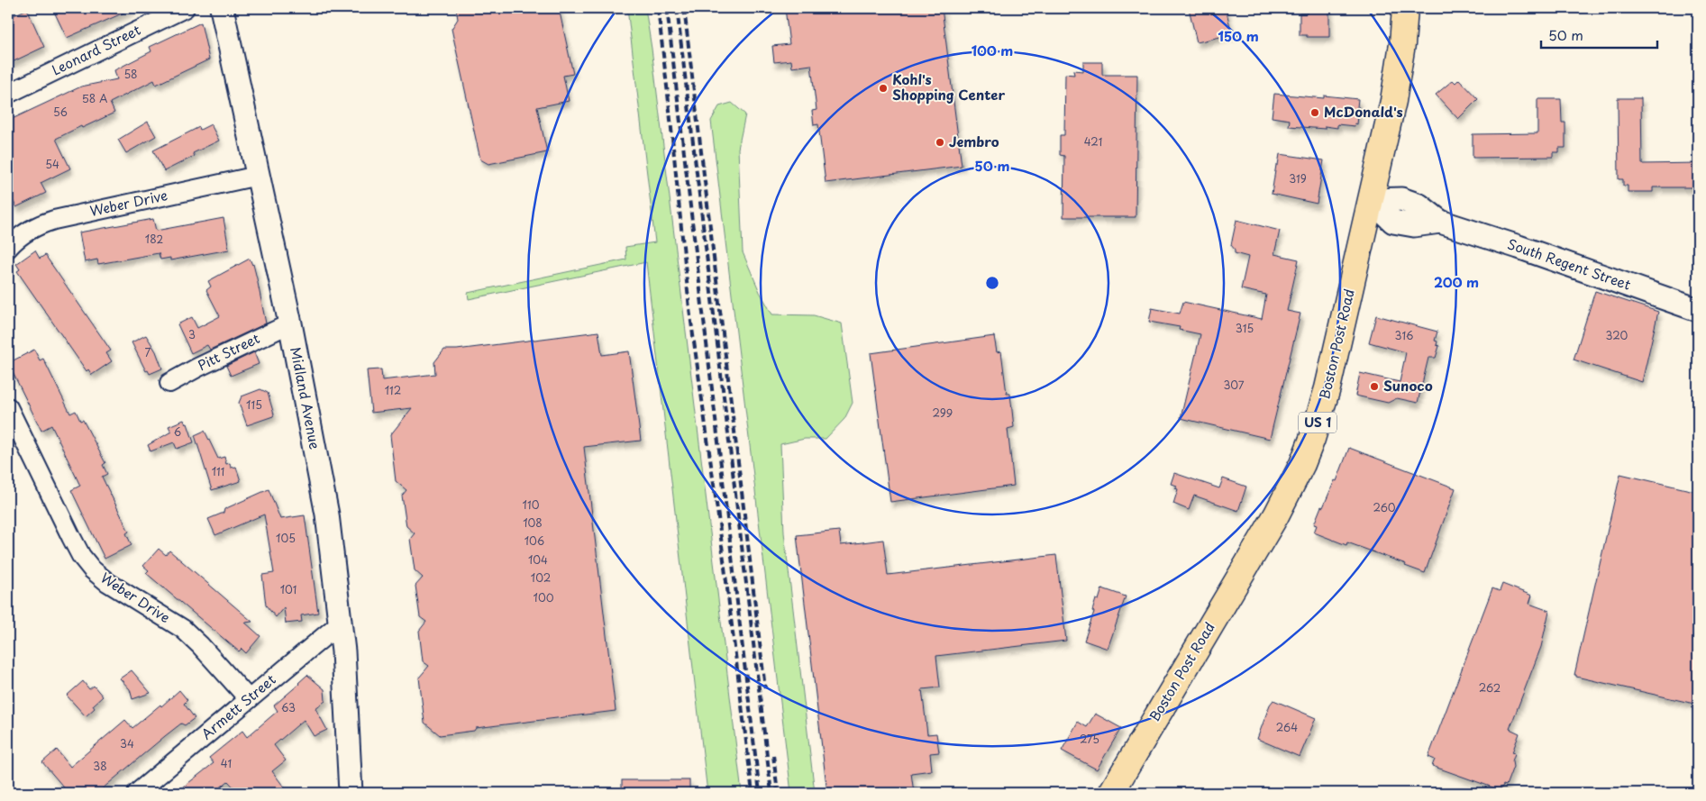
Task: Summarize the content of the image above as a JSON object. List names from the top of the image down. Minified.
{"streets":{"main road":["Boston Post Road","US 1"],"street":["Leonard Street","Weber Drive","South Regent Street","Pitt Street","Midland Avenue","Armett Street"]},"crossings":[["Weber Drive","Midland Avenue"],["Weber Drive","Armett Street"],["South Regent Street","Boston Post Road"],["Pitt Street","Midland Avenue"],["Midland Avenue","Armett Street"]],"places":["Kohl's Shopping Center","McDonald's","Jembro","Sunoco"],"house_numbers":["58","58 A","56","421","54","319","182","315","3","316","320","7","307","112","115","299","6","111","110","260","108","105","106","104","102","101","100","262","63","264","275","34","41","38"],"scale_bar":"50 m","rings":["150 m","100 m","50 m","200 m"]}
